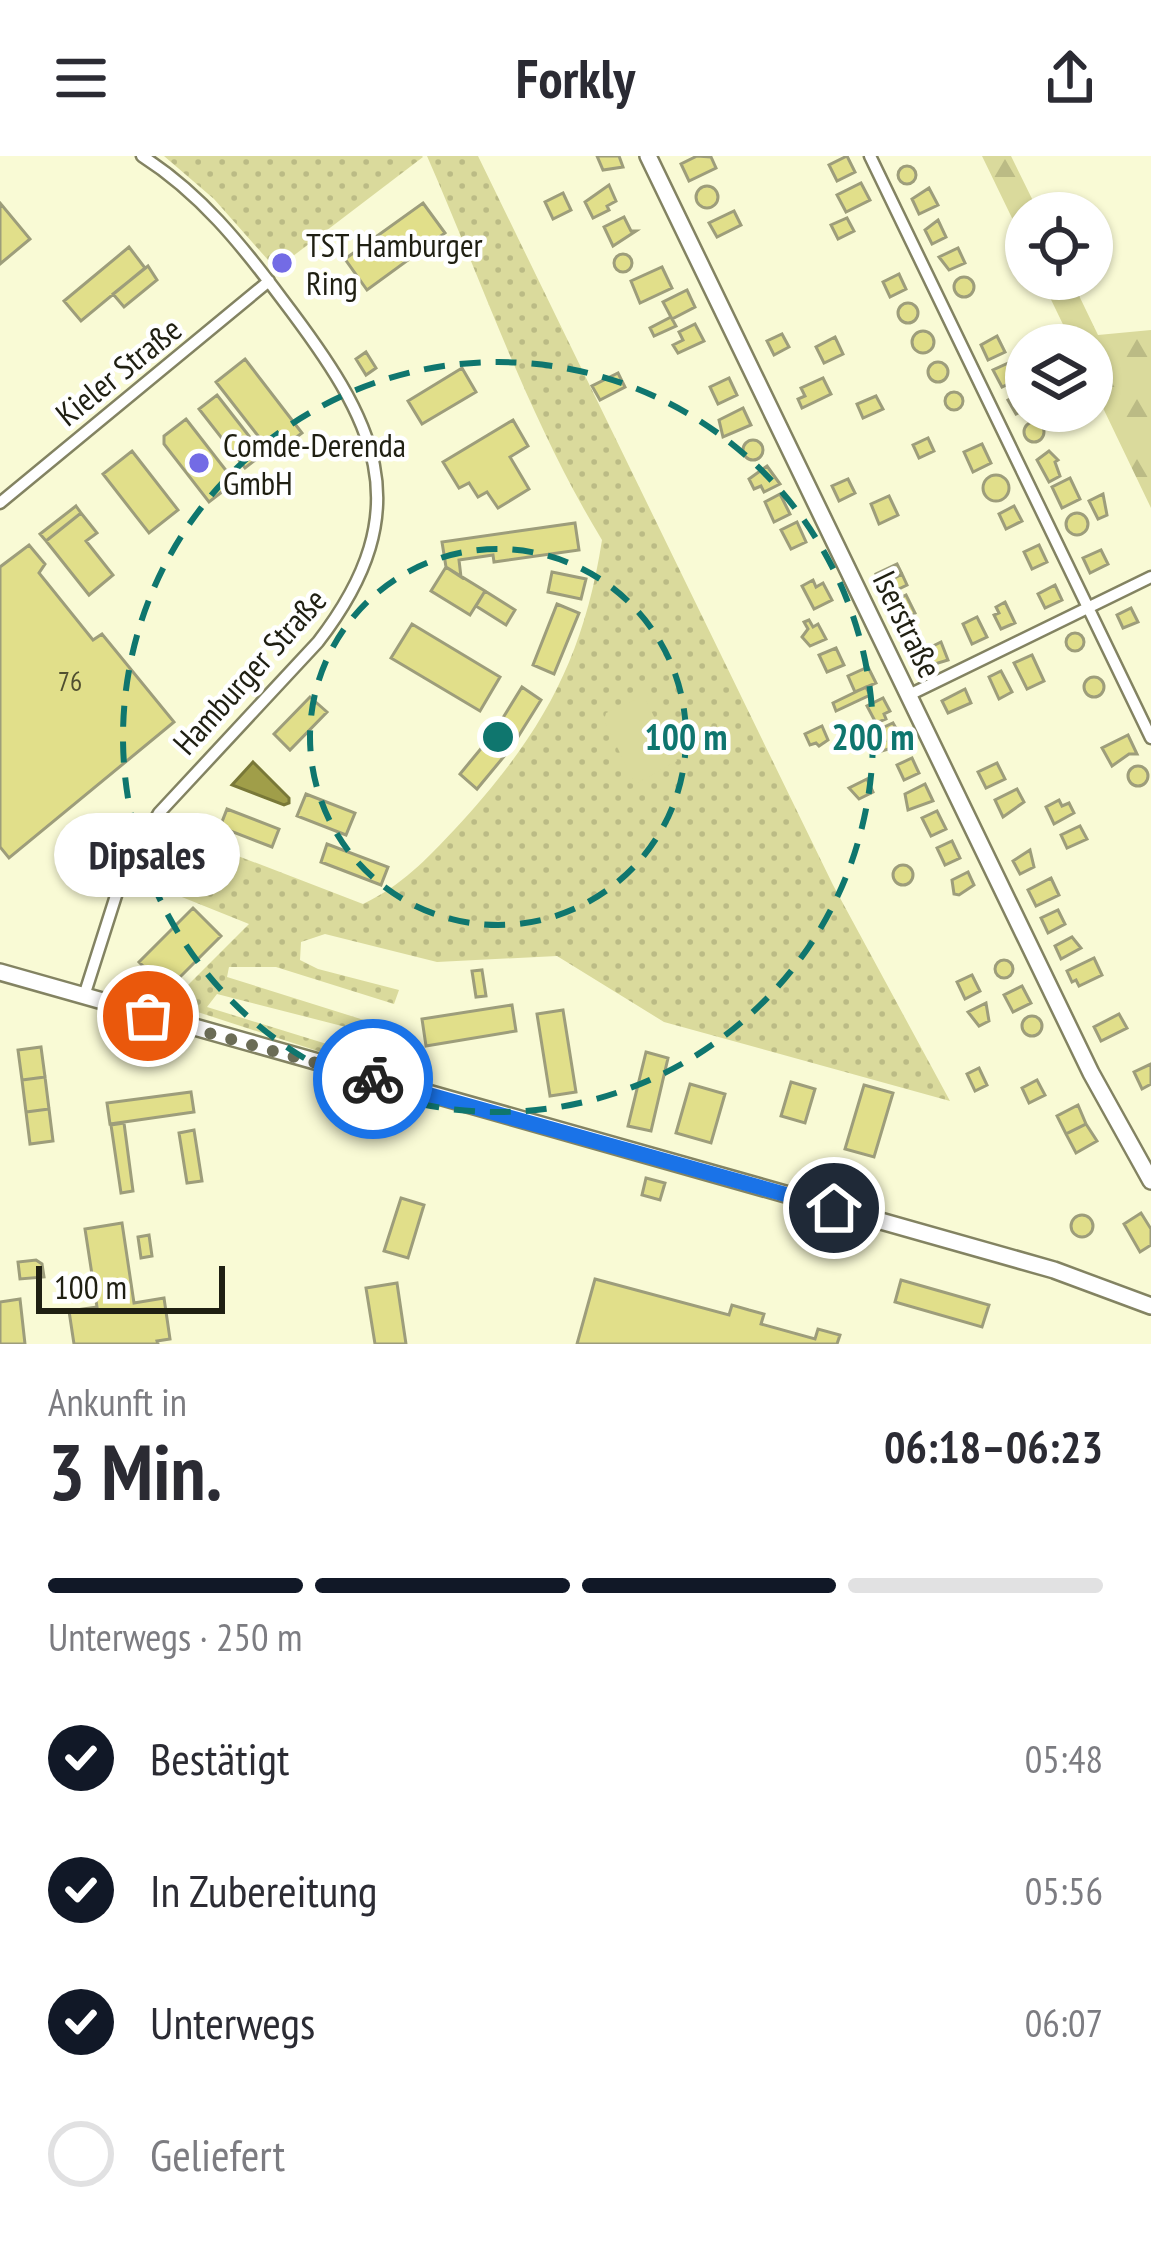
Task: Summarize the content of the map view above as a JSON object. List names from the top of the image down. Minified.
{"streets":{"street":["Kieler Straße","Iserstraße","Hamburger Straße"]},"crossings":[["Kieler Straße","Hamburger Straße"]],"places":["TST Hamburger Ring","Comde-Derenda GmbH","Dipsales"],"house_numbers":["76"],"scale_bar":"100 m","page":{"header":"Forkly","bubble":"Dipsales","scale":"100 m","heading":["3 Min.","Ankunft in","06:18–06:23"],"bar":"Unterwegs · 250 m","list":[["Bestätigt","05:48"],["In Zubereitung","05:56"],["Unterwegs","06:07"],"Geliefert"]},"rings":["100 m","200 m"]}
